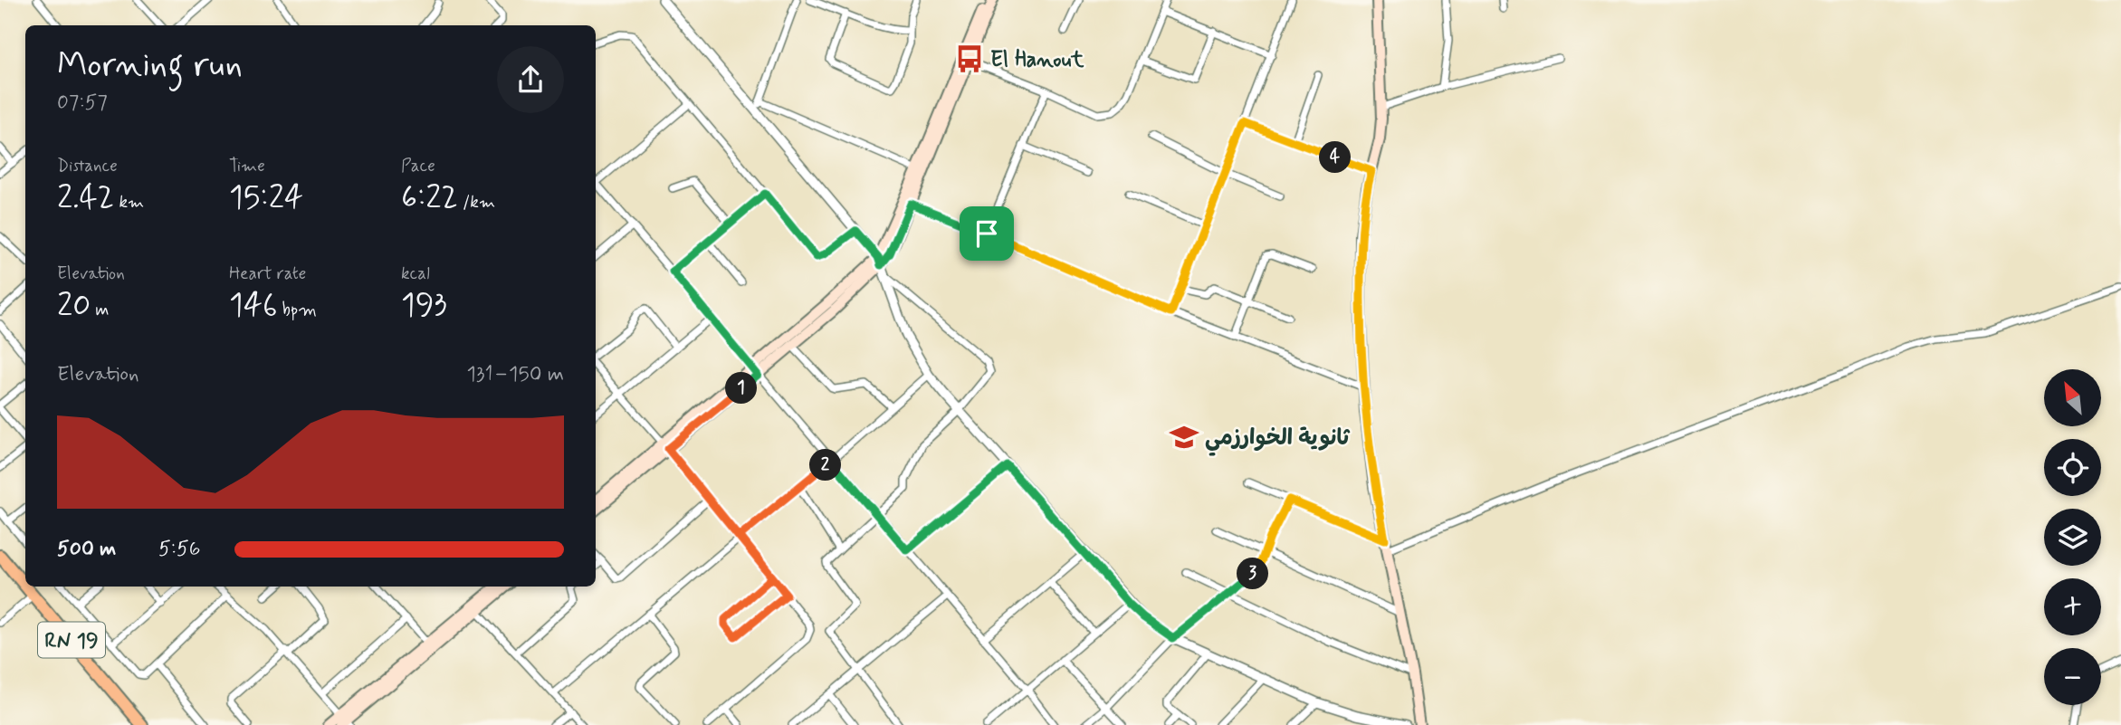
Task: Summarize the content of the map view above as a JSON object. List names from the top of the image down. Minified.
{"streets":{"highway":["RN 19"]},"places":{"bus stop":["El Hanout"],"school or university":["ثانوية الخوارزمي"]},"north":"top left","page":{"heading":["Morning run","07:57"],"stats":[["Distance","2.42 km"],["Time","15:24"],["Pace","6:22 /km"],["Elevation","20 m"],["Heart rate","146 bpm"],["kcal","193"]],"pins":["4","1","2","3"],"chart":["Elevation","131–150 m"],"map_buttons":["+","−"],"list":[{"name":"500 m","note":"5:56"}]}}
